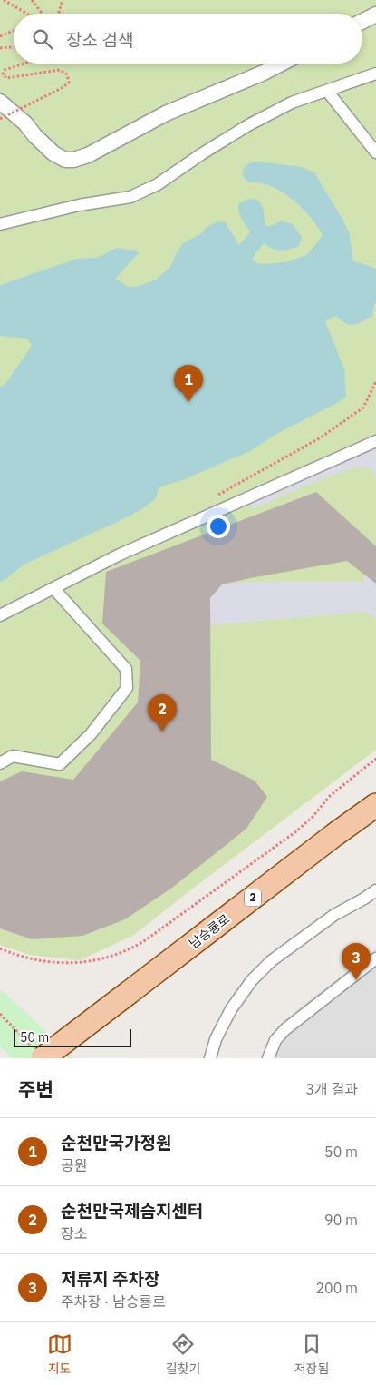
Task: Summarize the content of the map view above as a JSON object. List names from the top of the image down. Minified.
{"streets":{"main road":["2","남승룡로"]},"scale_bar":"50 m","page":{"search":"장소 검색","pins":["1","2","3"],"scale":"50 m","heading":["주변","3개 결과"],"list":[{"mark":"1","name":"순천만국가정원","note":"공원","value":"50 m"},{"mark":"2","name":"순천만국제습지센터","note":"장소","value":"90 m"},{"mark":"3","name":"저류지 주차장","note":"주차장 · 남승룡로","value":"200 m"}],"nav":["지도","길찾기","저장됨"]}}
